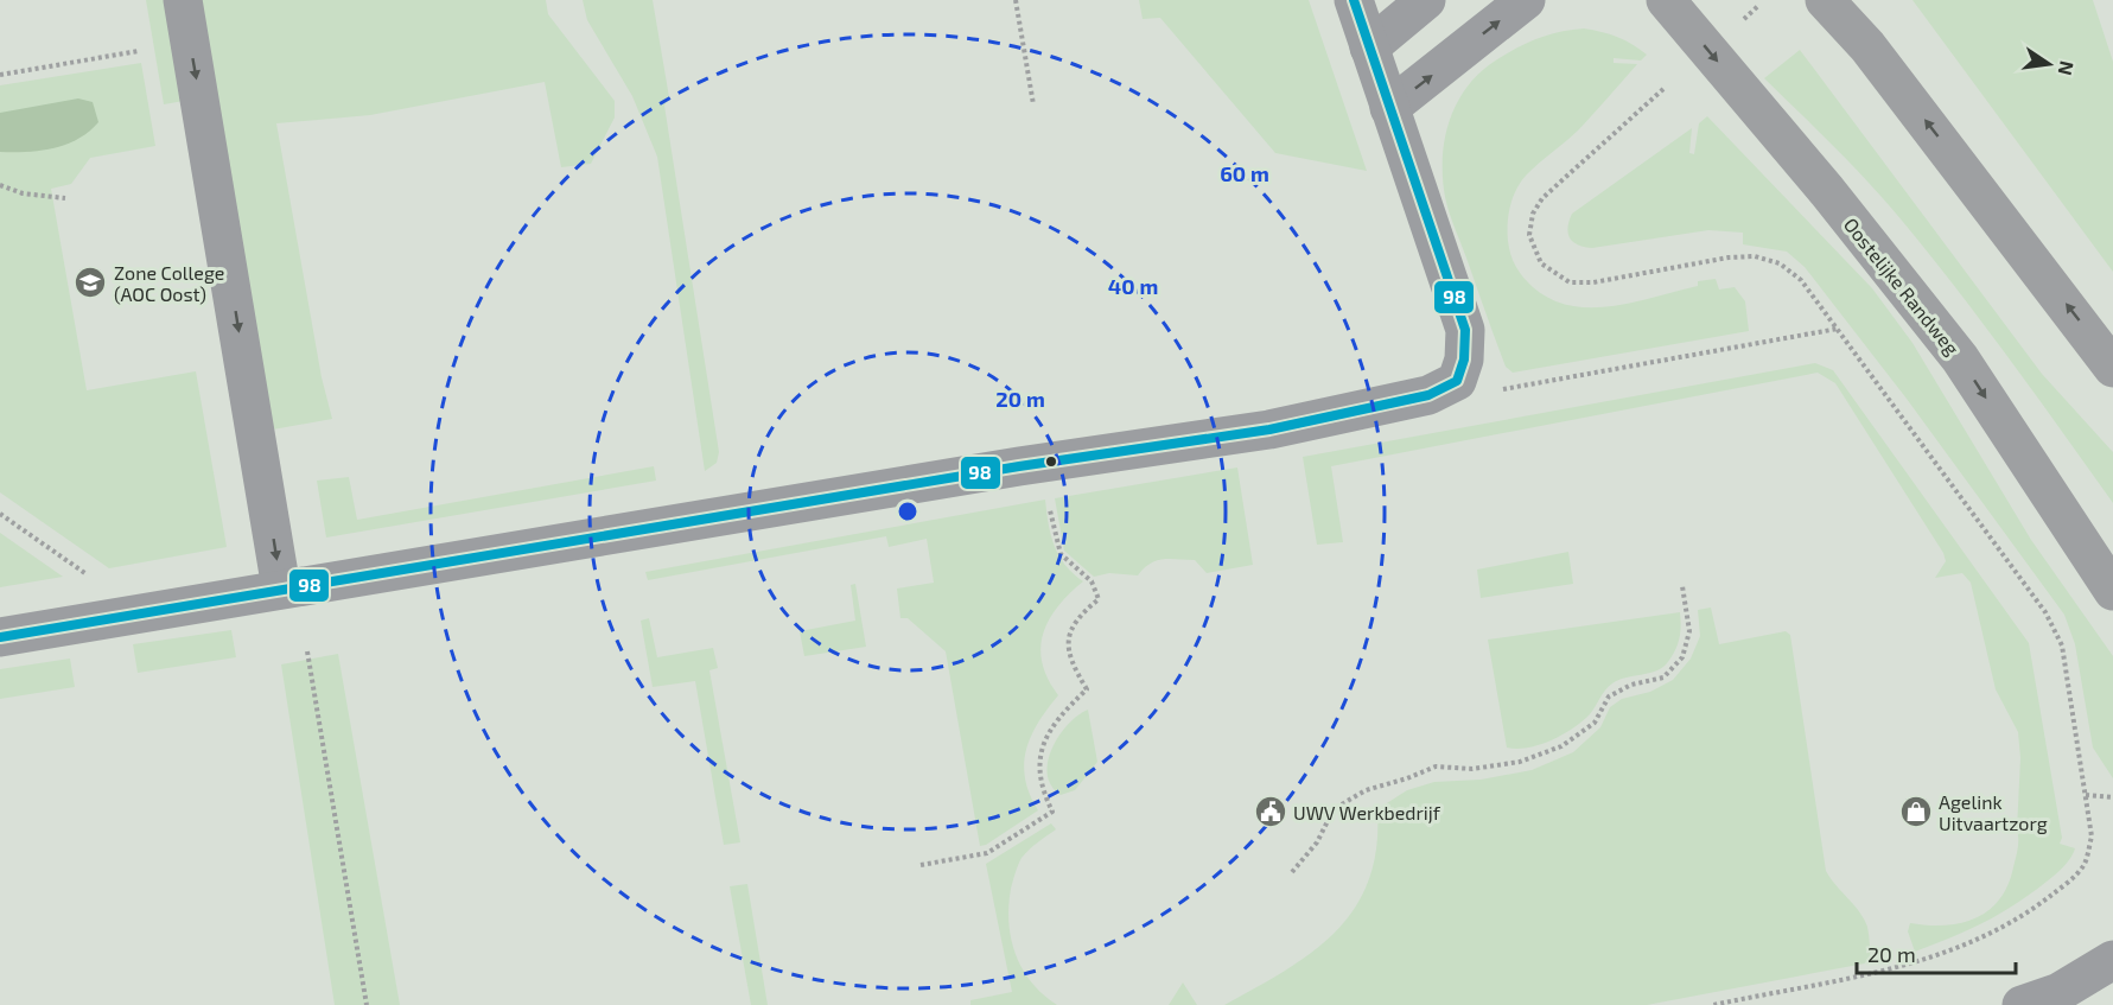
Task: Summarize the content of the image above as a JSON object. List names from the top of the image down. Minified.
{"streets":{"main road":["Oostelijke Randweg"]},"places":{"school or university":["Zone College (AOC Oost)"],"public building":["UWV Werkbedrijf"],"shop":["Agelink Uitvaartzorg"]},"lines":["transit line 98"],"scale_bar":"20 m","north":"right","rings":["60 m","40 m","20 m"]}
